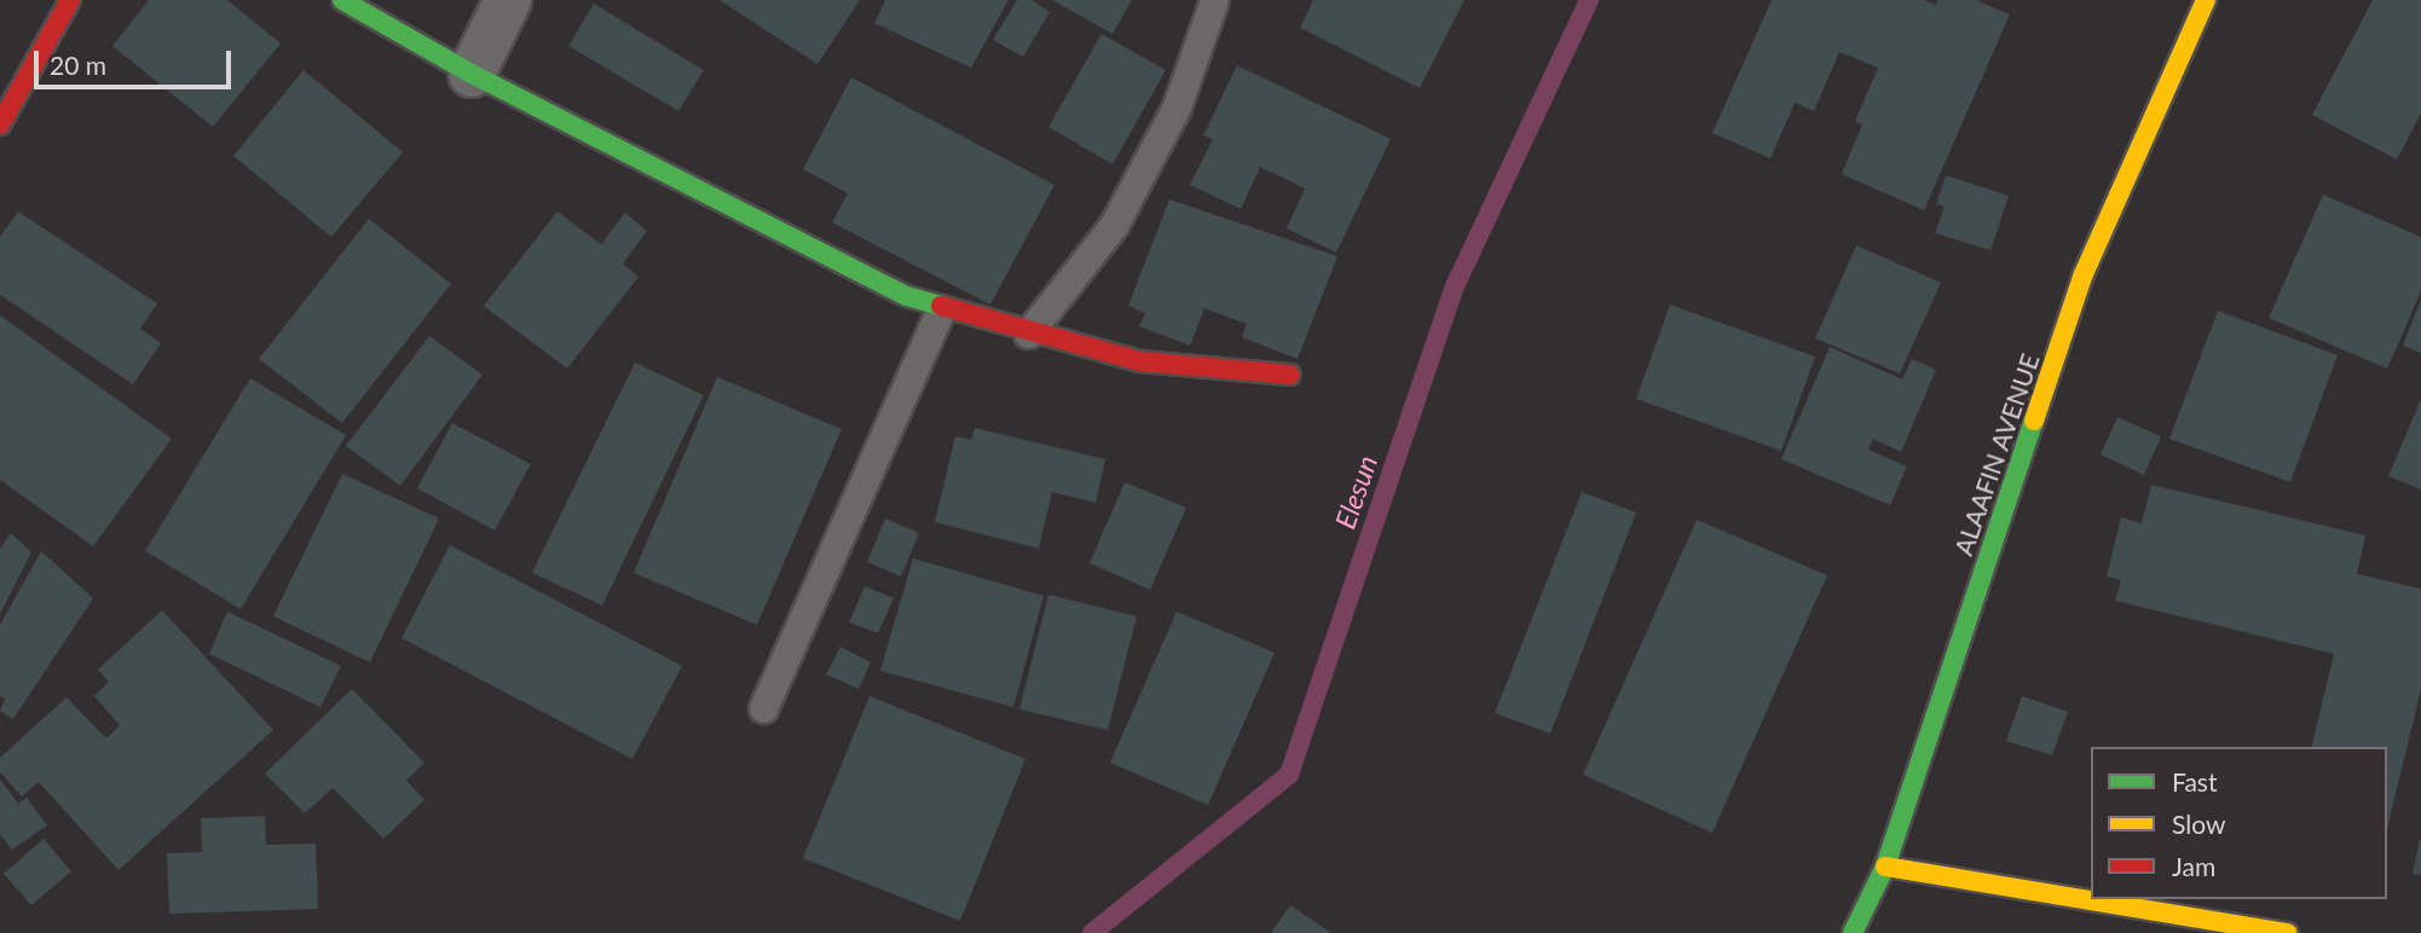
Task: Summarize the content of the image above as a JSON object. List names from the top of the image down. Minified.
{"streets":{"street":["ALAAFIN AVENUE"]},"water":["Elesun"],"legend":["Fast","Slow","Jam"],"scale_bar":"20 m"}
